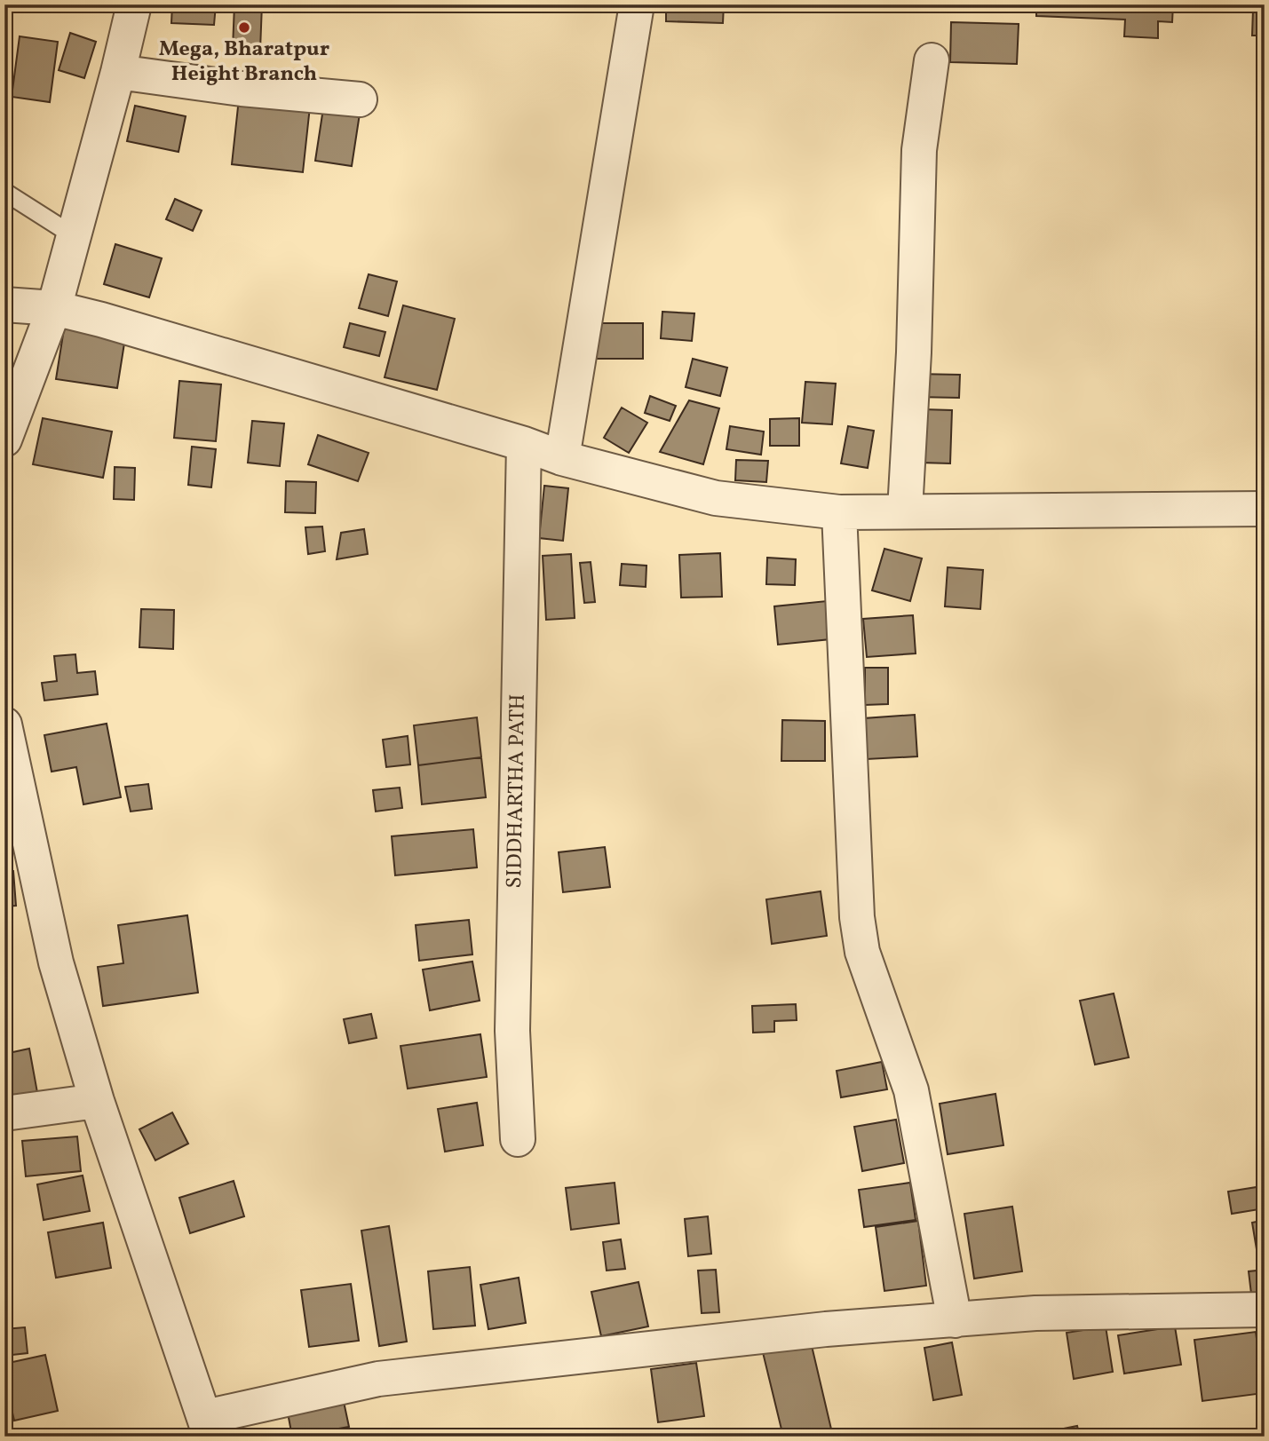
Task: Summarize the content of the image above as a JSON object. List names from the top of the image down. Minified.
{"streets":{"street":["SIDDHARTHA PATH"]},"places":["Mega, Bharatpur Height Branch"]}
